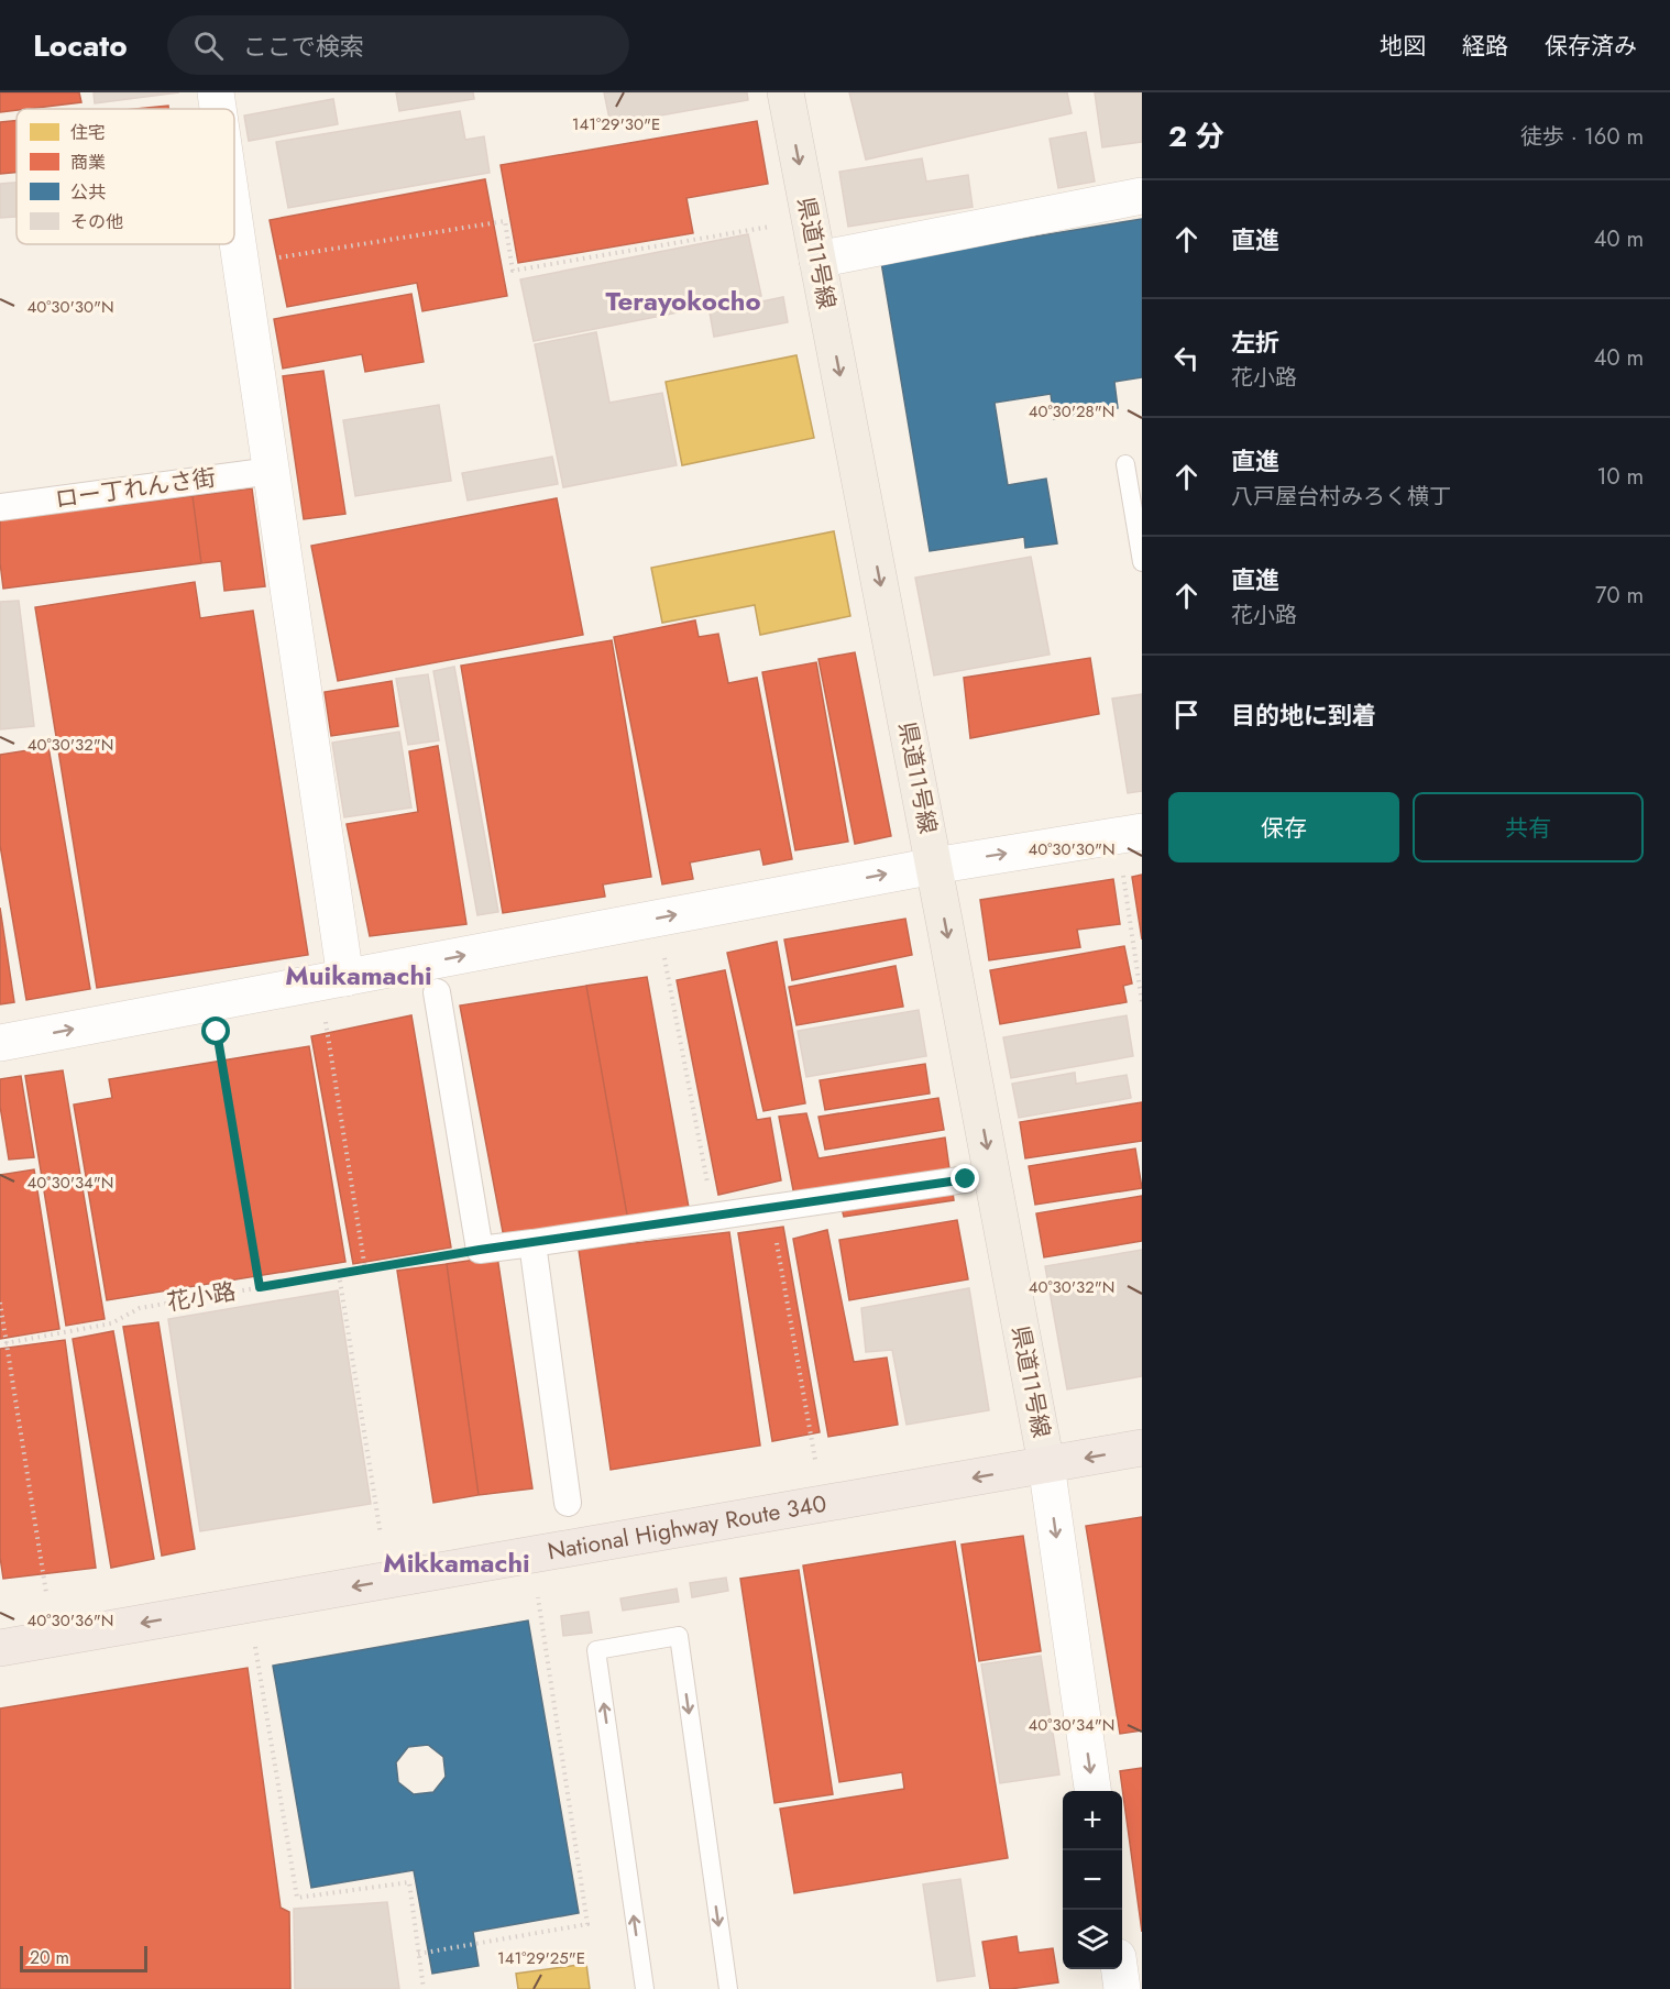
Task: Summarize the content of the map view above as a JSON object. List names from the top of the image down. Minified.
{"streets":{"highway":["National Highway Route 340"],"main road":["県道11号線"],"street":["ロー丁れんさ街"],"path":["花小路"]},"crossings":[["県道11号線","National Highway Route 340"]],"one_way":["県道11号線","National Highway Route 340"],"districts":["Terayokocho","Muikamachi","Mikkamachi"],"legend":["住宅","商業","公共","その他"],"scale_bar":"20 m","page":{"header":"Locato","search":"ここで検索","nav":["地図","経路","保存済み"],"heading":["2 分","徒歩 · 160 m"],"list":[["直進","40 m"],["左折","花小路","40 m"],["直進","八戸屋台村みろく横丁","10 m"],["直進","花小路","70 m"],"目的地に到着"],"buttons":["保存","共有"],"map_buttons":["+","−"],"scale":"20 m"},"coordinates":["141°29'30\"E","40°30'30\"N","40°30'28\"N","40°30'32\"N","40°30'34\"N","40°30'36\"N","141°29'25\"E"]}
